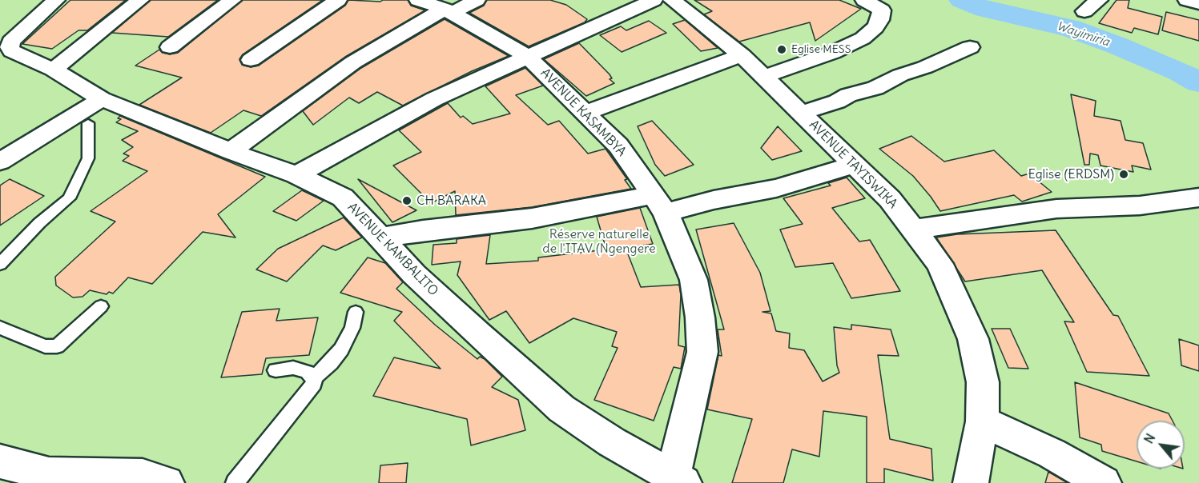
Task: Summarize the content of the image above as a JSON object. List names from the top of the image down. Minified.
{"streets":{"street":["AVENUE KASAMBYA","AVENUE TAYISWIKA","AVENUE KAMBALITO"]},"crossings":[["AVENUE KASAMBYA","AVENUE KAMBALITO"]],"water":["Wayimiria"],"parks":["Réserve naturelle de l'ITAV (Ngengere"],"places":["Eglise MESS","Eglise (ERDSM)","CH BARAKA"],"north":"top left"}
